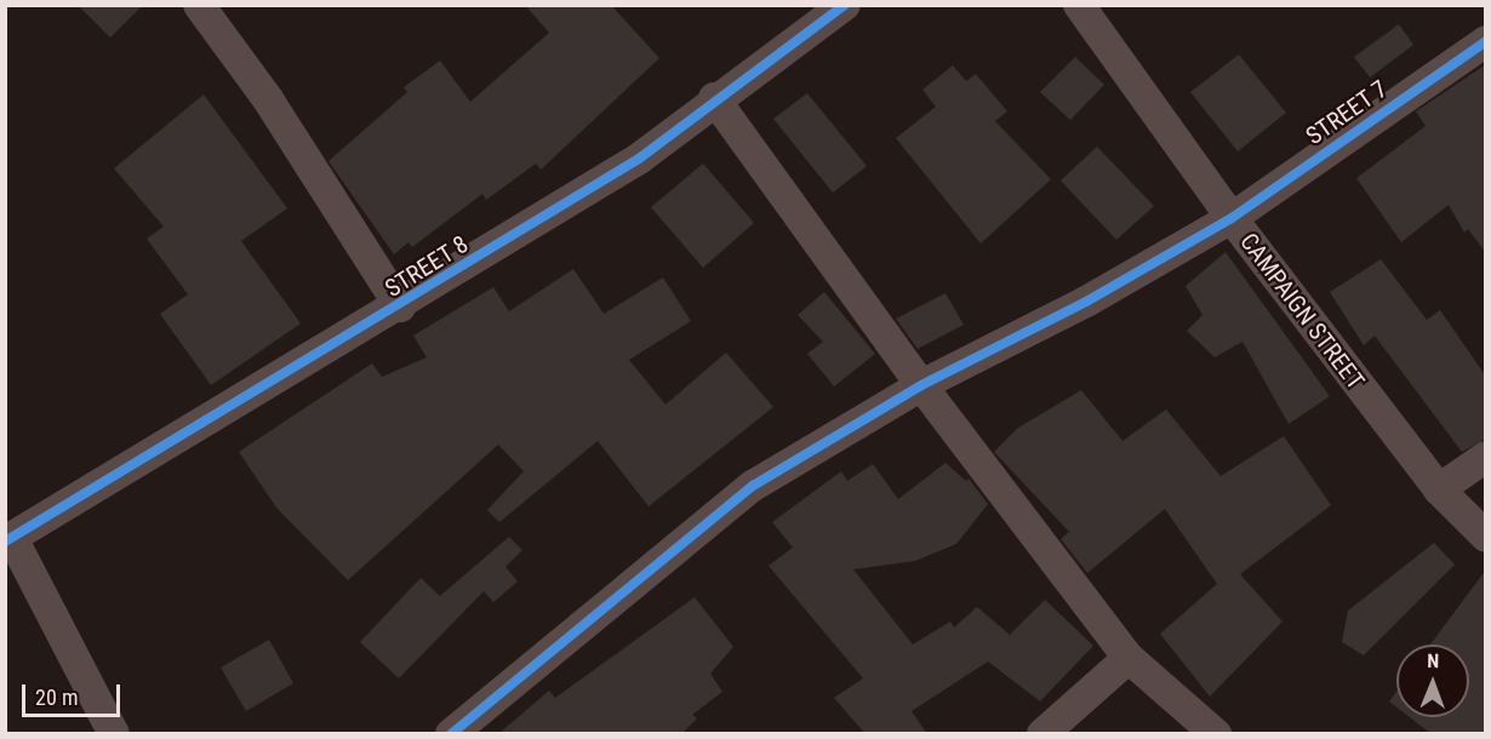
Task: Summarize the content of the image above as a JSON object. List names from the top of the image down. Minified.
{"streets":{"street":["STREET 7","STREET 8","CAMPAIGN STREET"]},"crossings":[["STREET 7","CAMPAIGN STREET"]],"scale_bar":"20 m","north":"top"}
